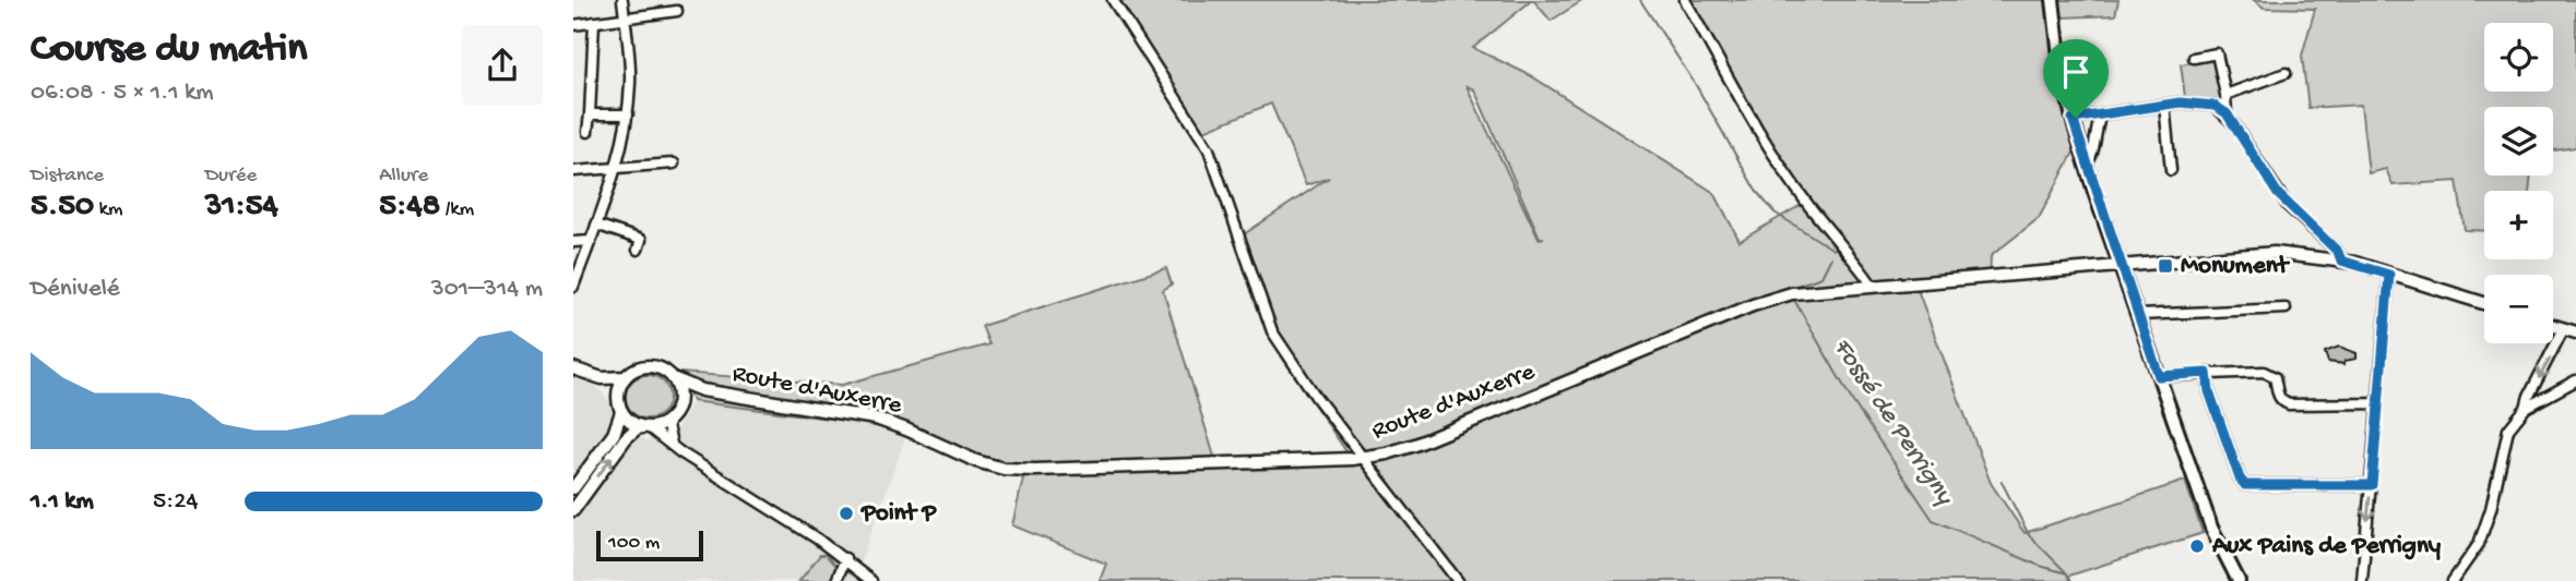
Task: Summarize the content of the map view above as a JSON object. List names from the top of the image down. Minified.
{"streets":{"street":["Route d'Auxerre"]},"water":["Fossé de Perrigny"],"places":{"transit":["Monument"],"other":["Point P","Aux Pains de Perrigny"]},"scale_bar":"100 m","page":{"heading":["Course du matin","06:08 · 5 × 1.1 km"],"map_buttons":["+","−"],"stats":[["Distance","5.50 km"],["Durée","31:54"],["Allure","5:48 /km"]],"chart":["Dénivelé","301–314 m"],"list":[{"name":"1.1 km","note":"5:24"}],"scale":"100 m"}}
